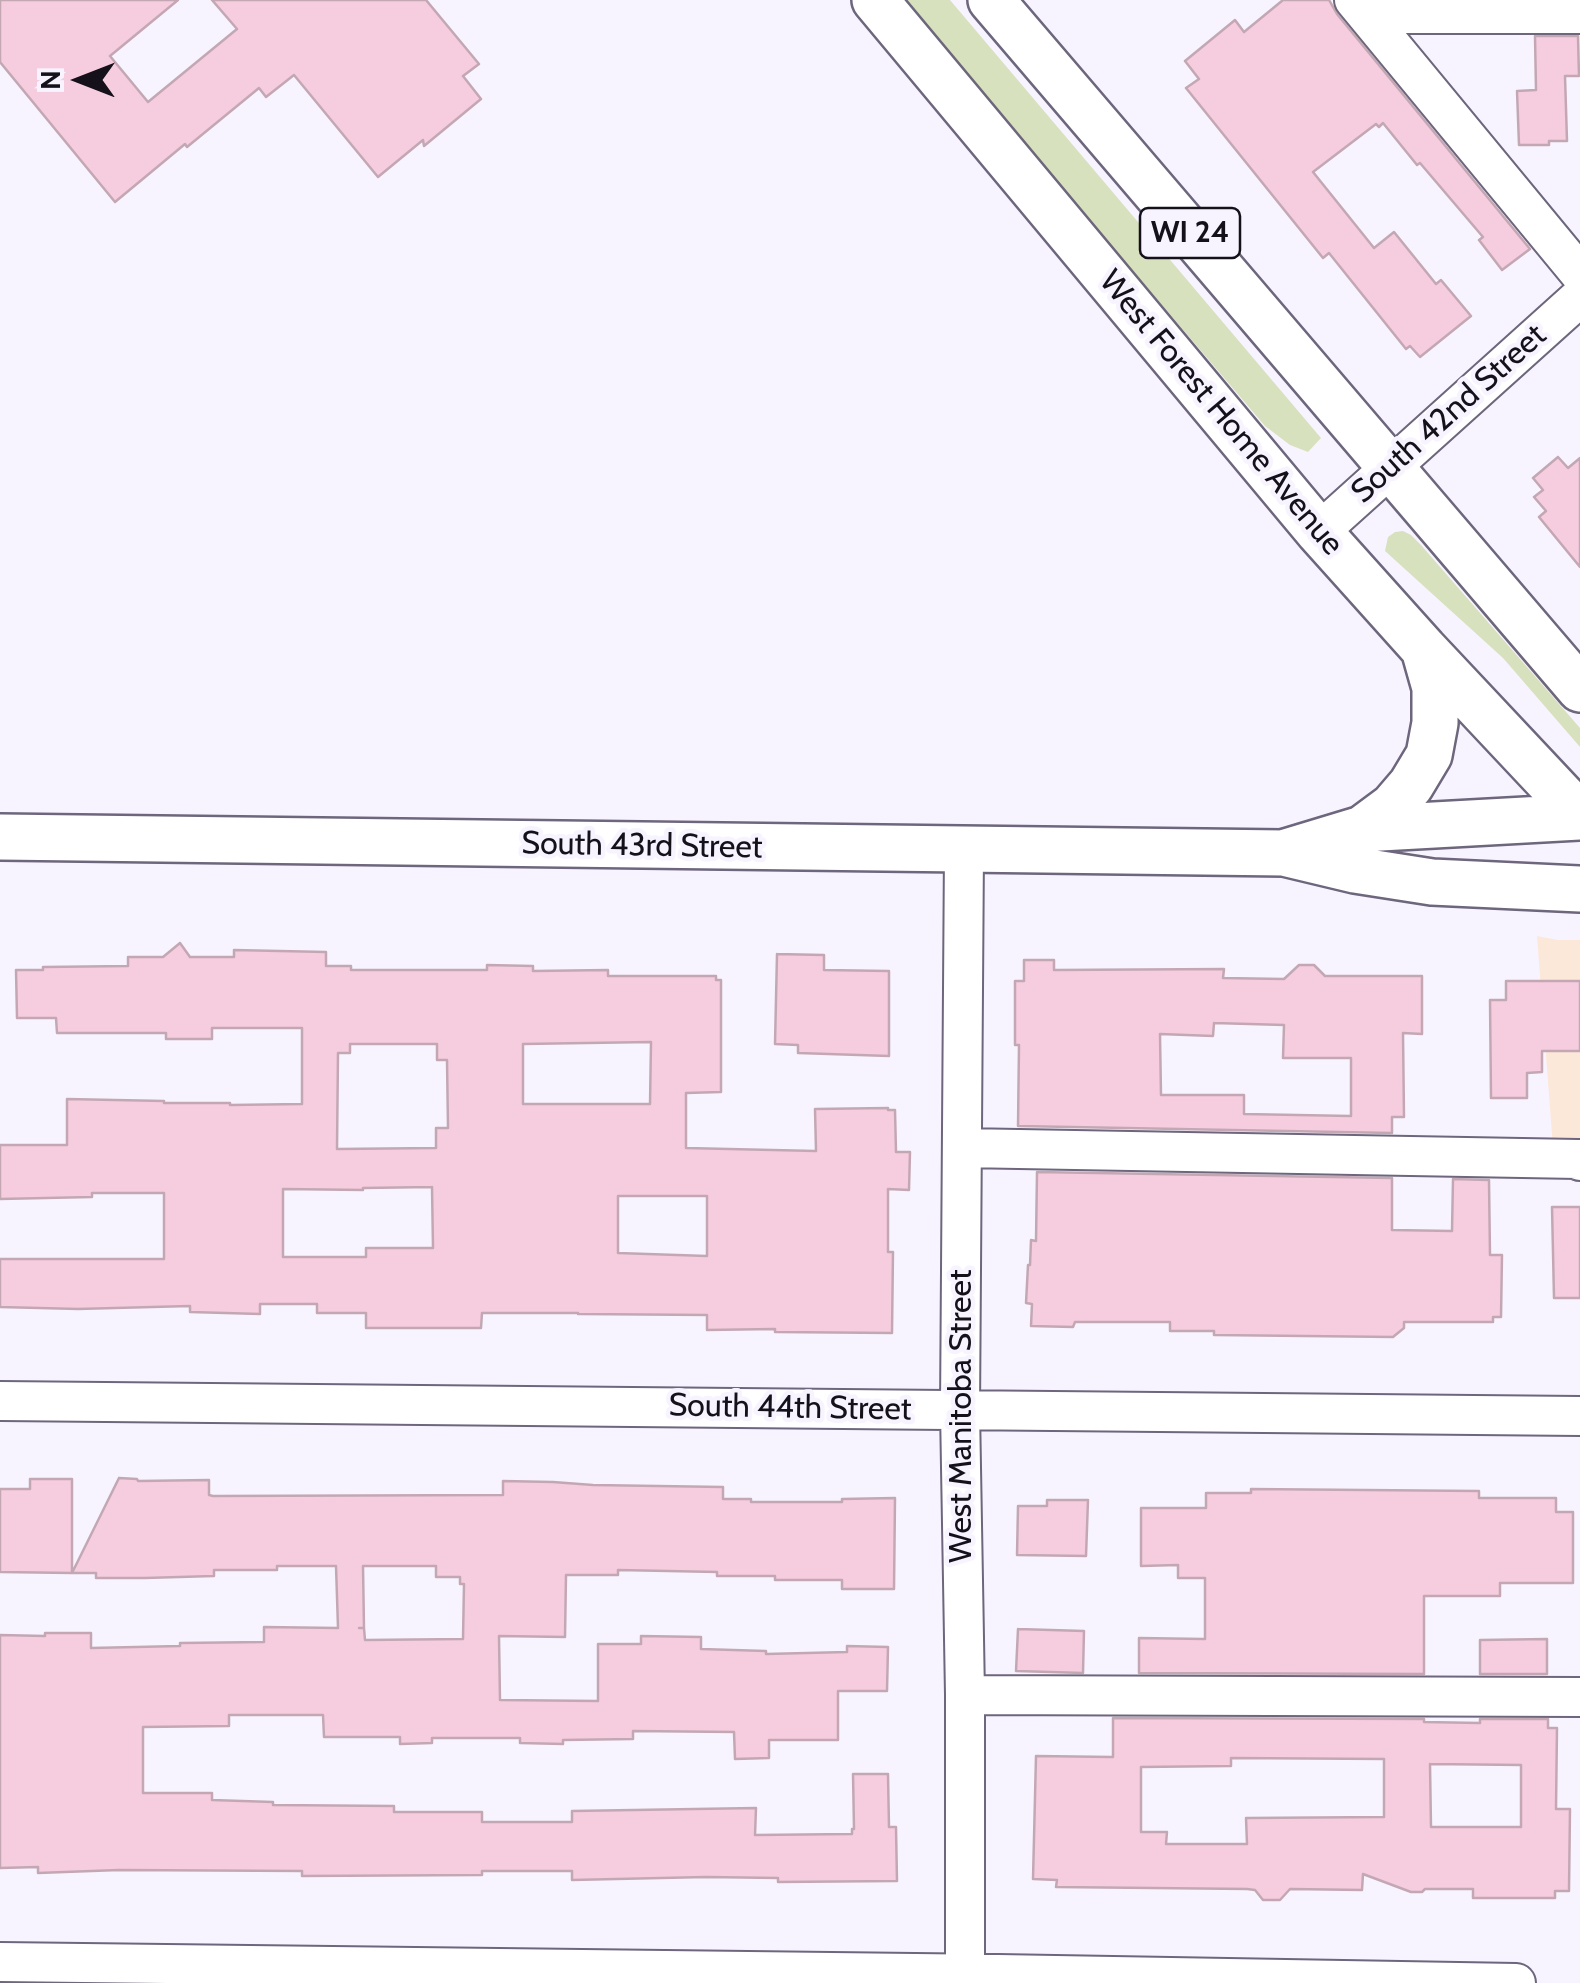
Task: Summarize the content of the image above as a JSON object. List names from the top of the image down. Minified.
{"streets":{"main road":["WI 24","West Forest Home Avenue","South 43rd Street"],"street":["South 42nd Street","South 44th Street","West Manitoba Street"]},"crossings":[["WI 24","South 42nd Street"],["West Forest Home Avenue","South 42nd Street"],["West Forest Home Avenue","South 43rd Street"],["South 43rd Street","West Manitoba Street"],["South 44th Street","West Manitoba Street"]],"north":"left"}
